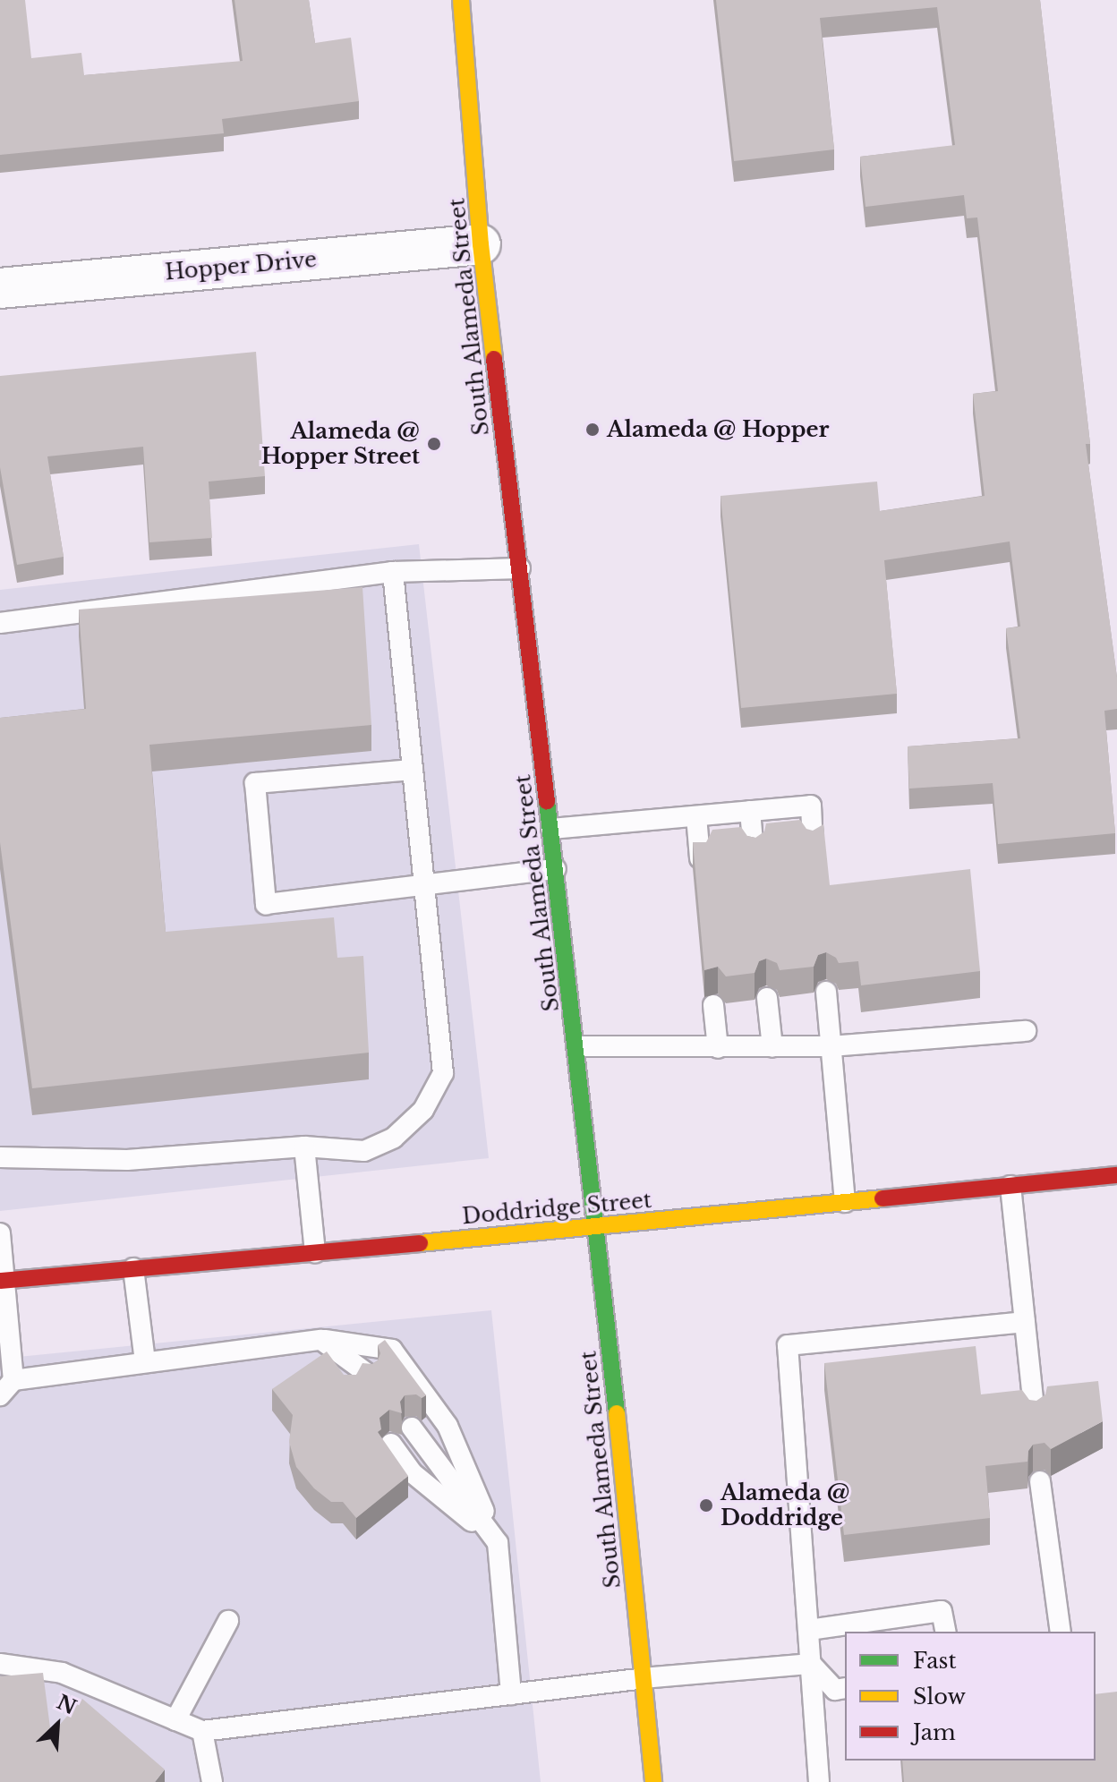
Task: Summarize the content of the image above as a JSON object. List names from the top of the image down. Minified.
{"streets":{"main road":["South Alameda Street","Doddridge Street"],"street":["Hopper Drive"]},"crossings":[["Hopper Drive","South Alameda Street"],["South Alameda Street","Doddridge Street"]],"places":["Alameda @ Hopper","Alameda @ Hopper Street","Alameda @ Doddridge"],"legend":["Fast","Slow","Jam"],"north":"top right"}
